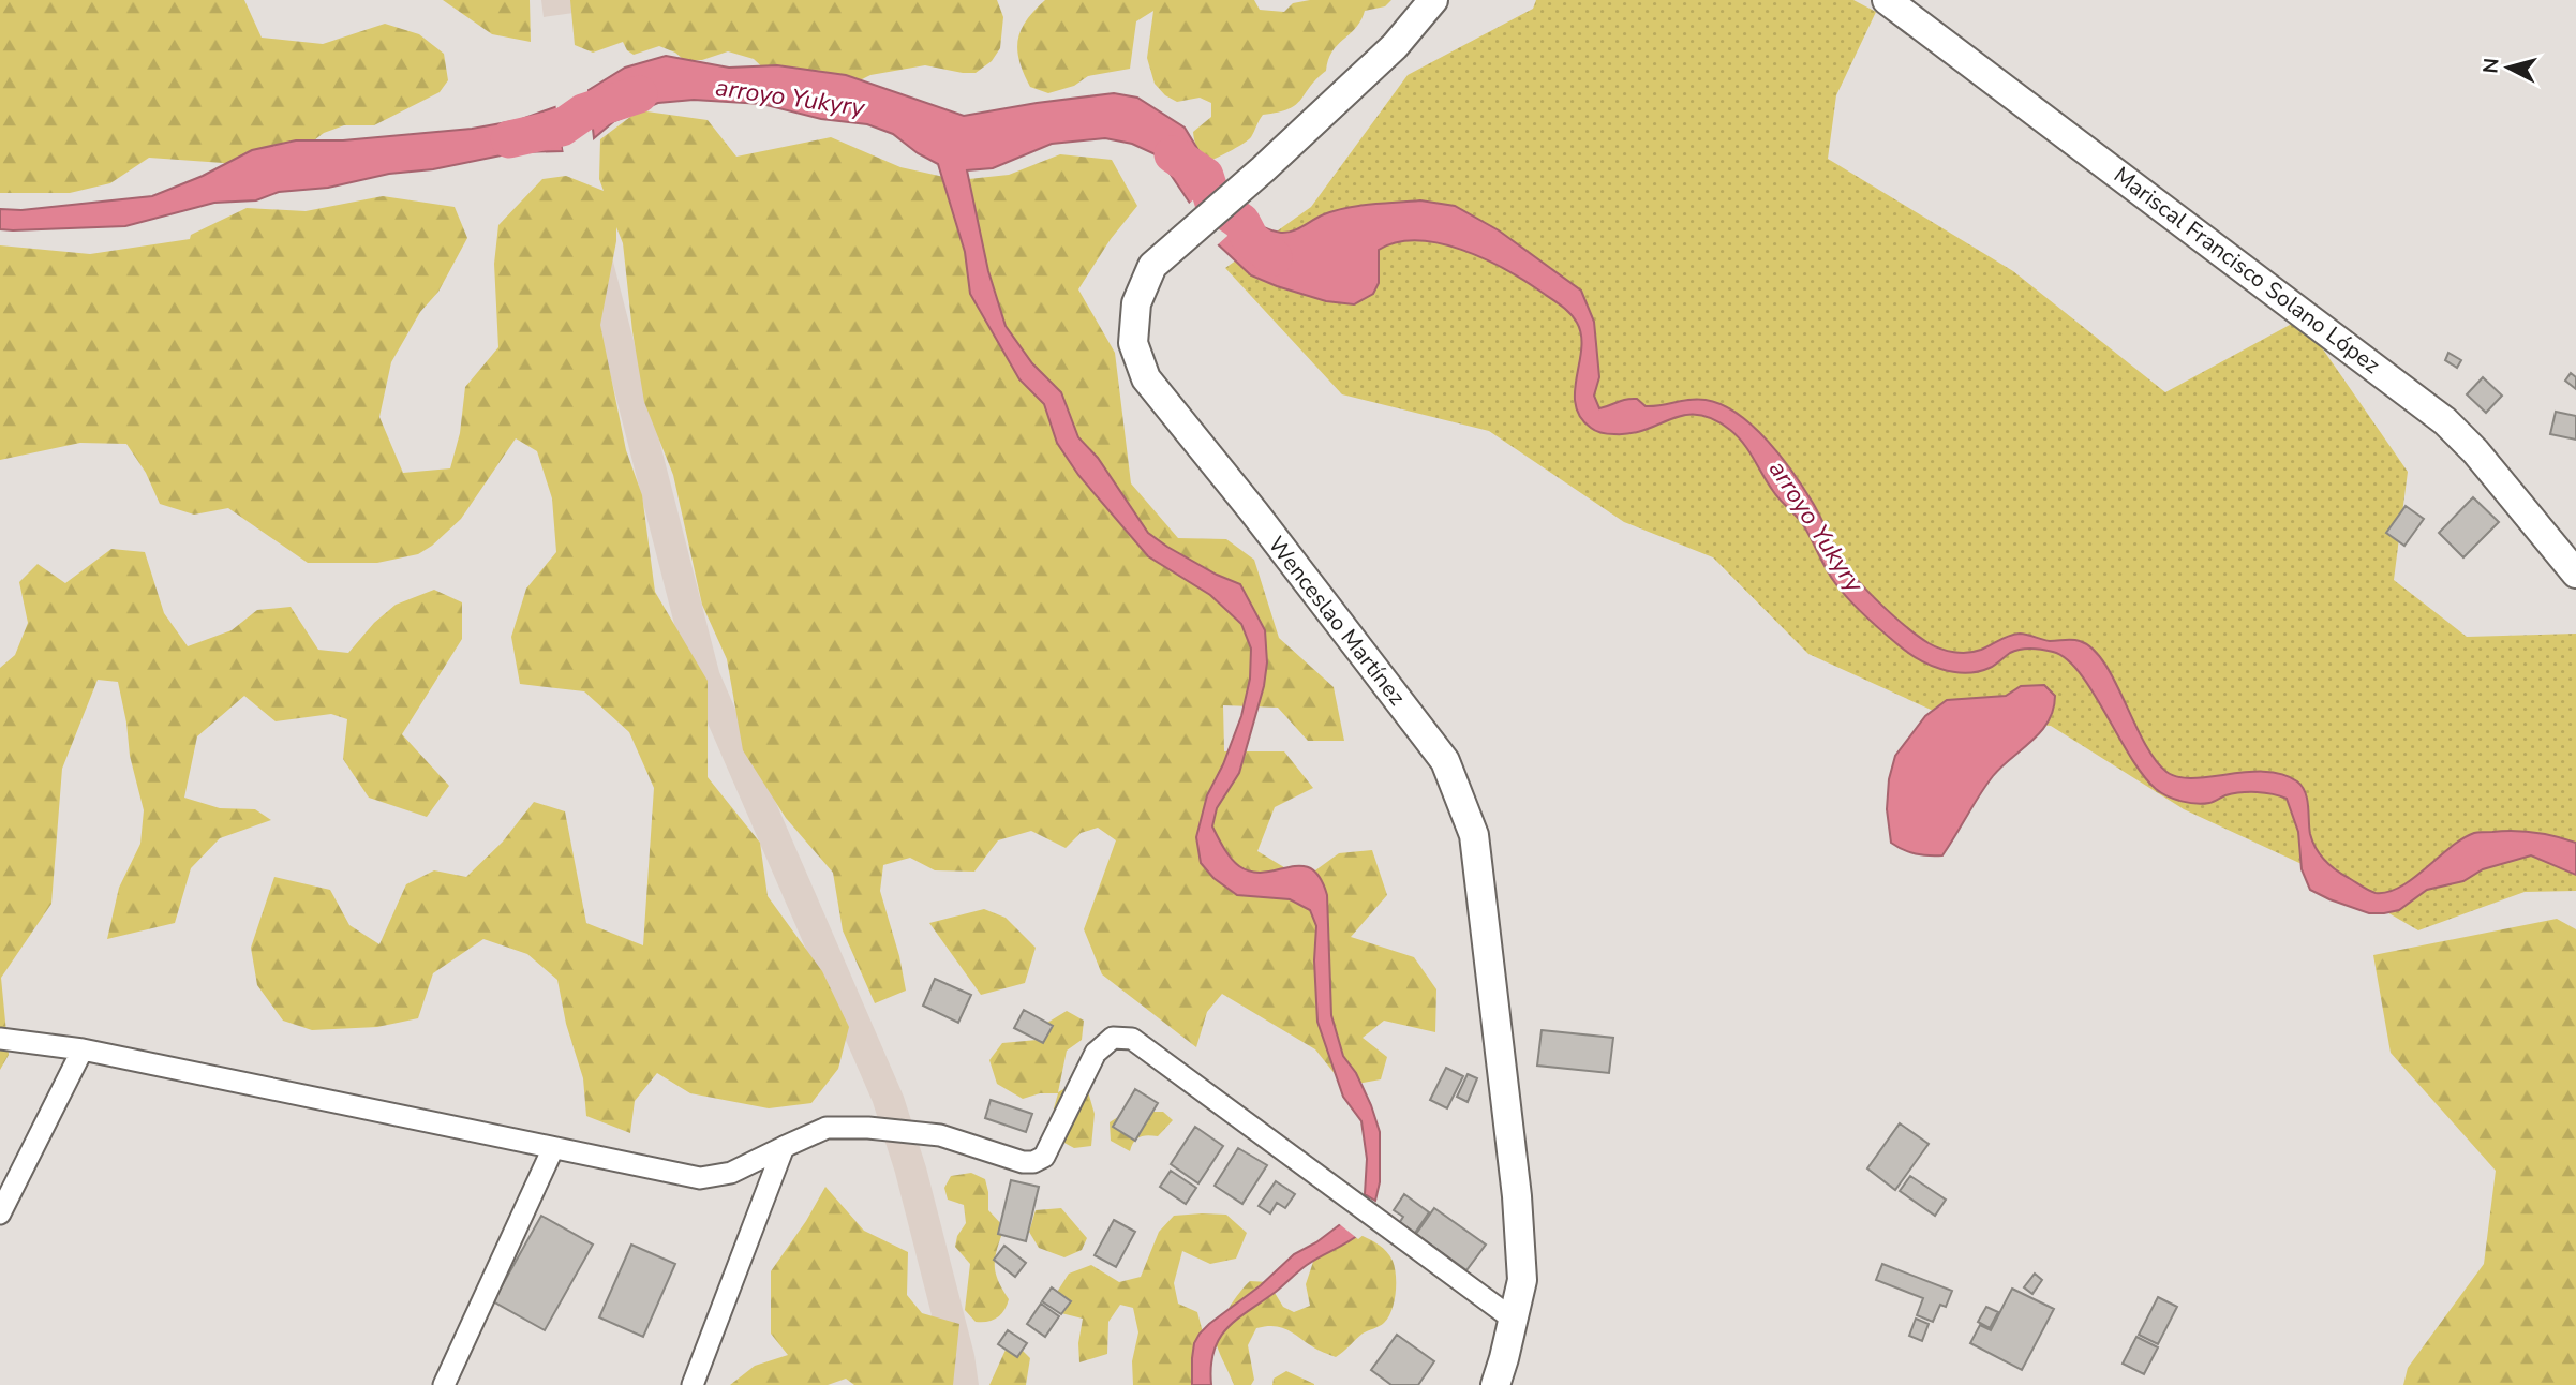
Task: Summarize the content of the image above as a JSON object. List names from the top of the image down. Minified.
{"streets":{"main road":["Mariscal Francisco Solano López","Wenceslao Martínez"]},"water":["arroyo Yukyry"],"north":"left"}
